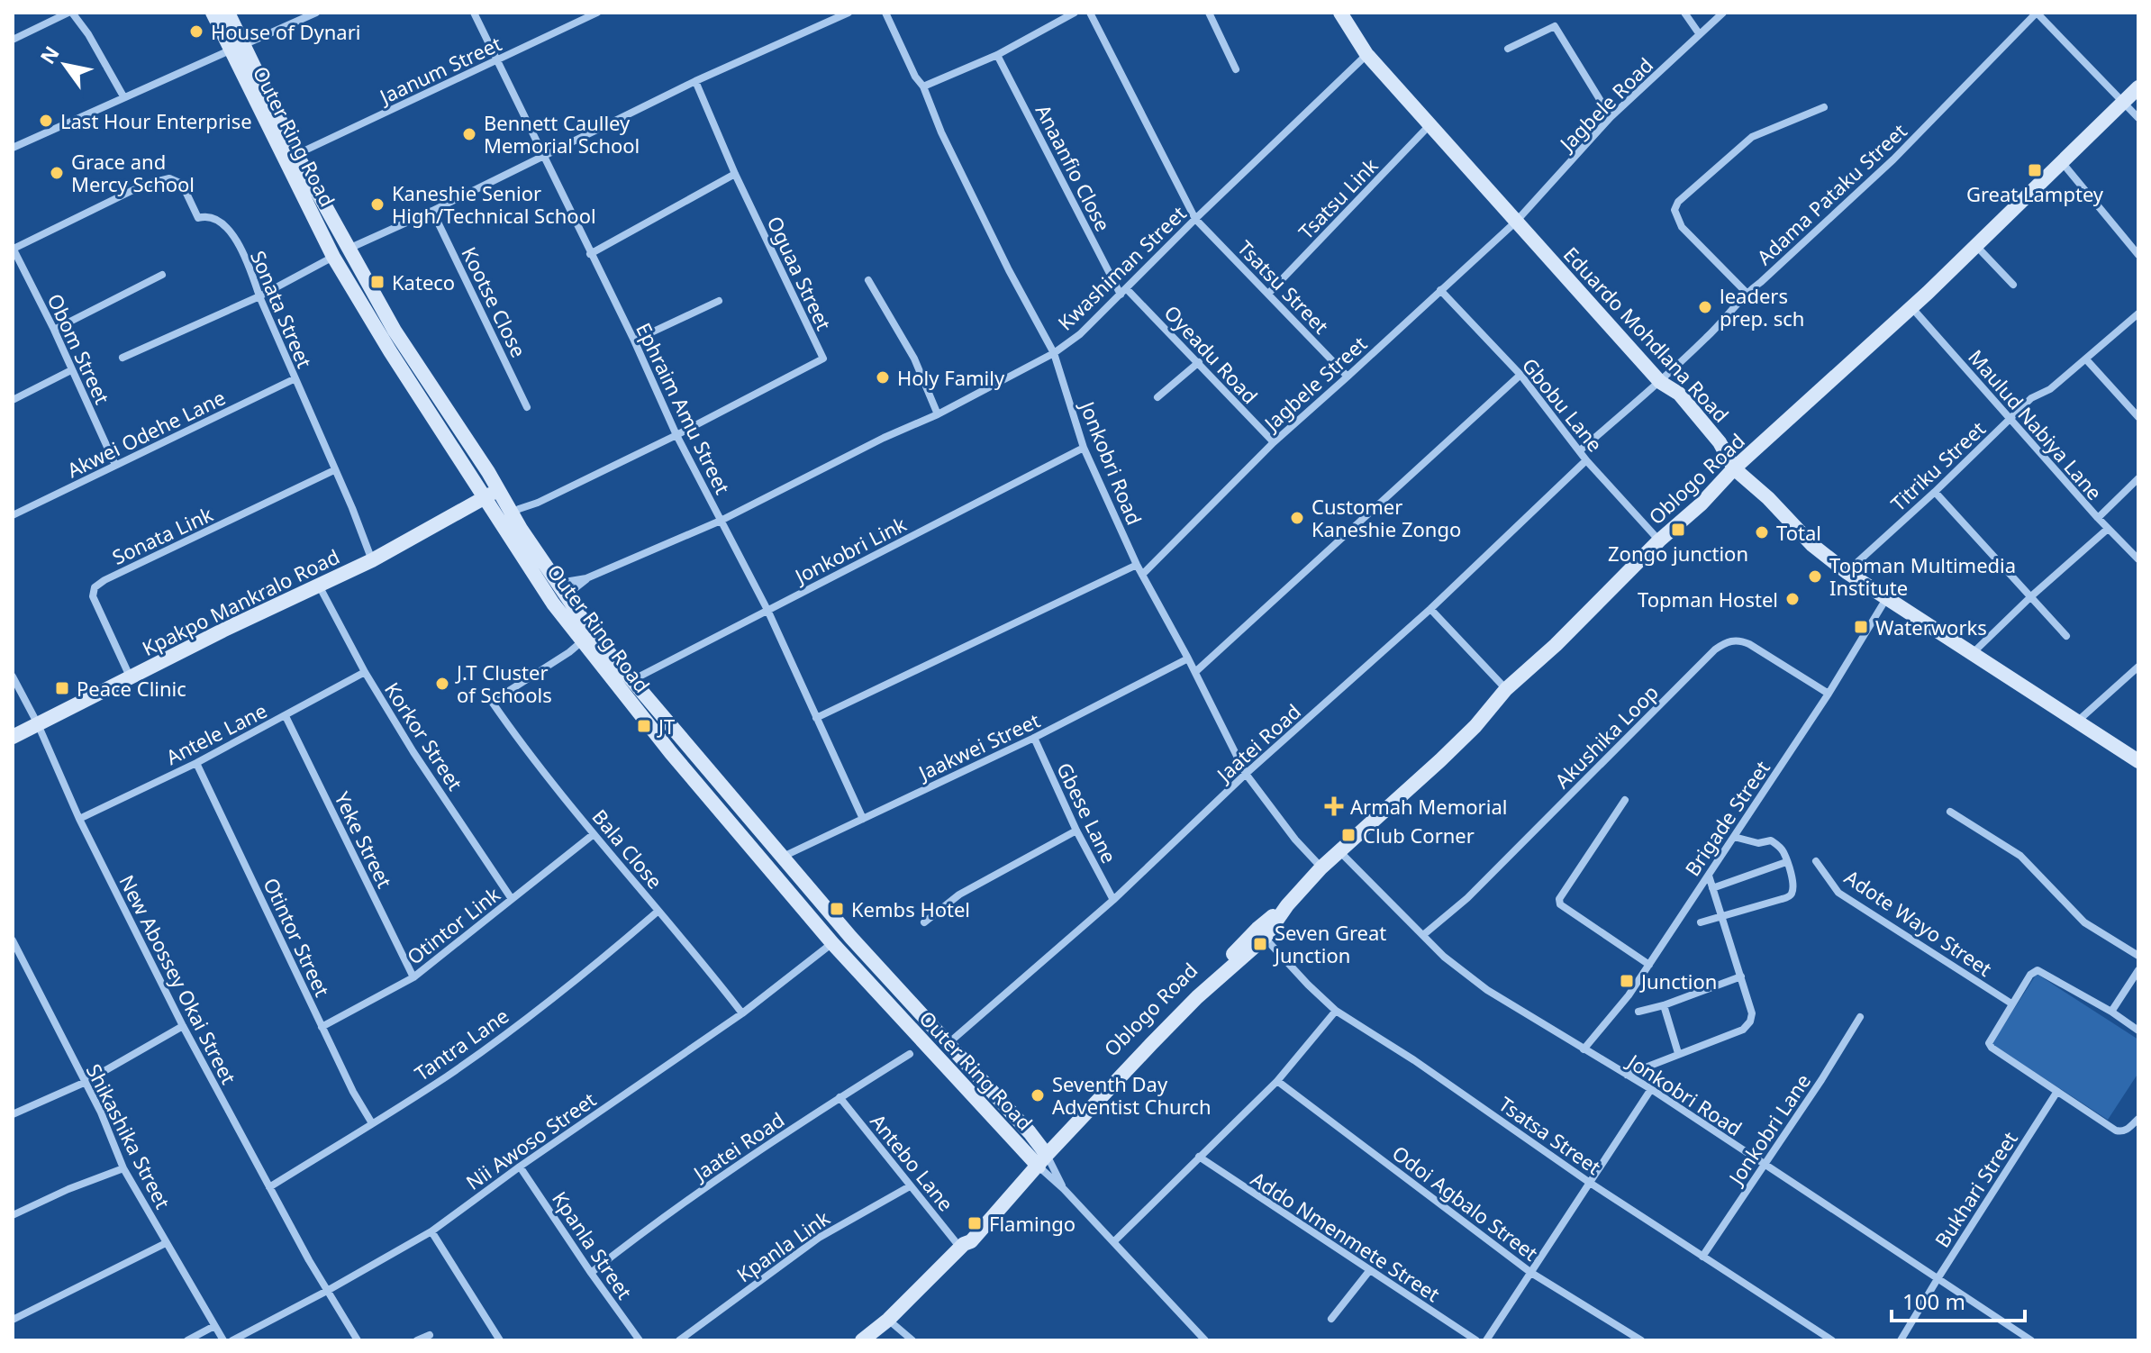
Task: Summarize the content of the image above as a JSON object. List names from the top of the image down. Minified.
{"streets":{"main road":["Outer Ring Road","Eduardo Mohdlana Road","Oblogo Road","Kpakpo Mankralo Road"],"street":["Jaanum Street","Jagbele Road","Anaanfio Close","Adama Pataku Street","Tsatsu Link","Kwashiman Street","Oguaa Street","Tsatsu Street","Kootse Close","Sonata Street","Obom Street","Oyeadu Road","Jagbele Street","Gbobu Lane","Ephraim Amu Street","Maulud Nabiya Lane","Akwei Odehe Lane","Jonkobri Road","Titriku Street","Sonata Link","Jonkobri Link","Antele Lane","Korkor Street","Akushika Loop","Jaatei Road","Jaakwei Street","Gbese Lane","Brigade Street","Yeke Street","Bala Close","Adote Wayo Street","Otintor Link","Otintor Street","New Abossey Okai Street","Tantra Lane","Jonkobri Lane","Tsatsa Street","Shikashika Street","Nii Awoso Street","Antebo Lane","Bukhari Street","Odoi Agbalo Street","Addo Nmenmete Street","Kpanla Street","Kpanla Link"]},"crossings":[["Jaanum Street","Outer Ring Road"],["Jaanum Street","Ephraim Amu Street"],["Jagbele Road","Eduardo Mohdlana Road"],["Jagbele Road","Jagbele Street"],["Outer Ring Road","Kwashiman Street"],["Outer Ring Road","Oguaa Street"],["Outer Ring Road","Oblogo Road"],["Outer Ring Road","Jonkobri Link"],["Outer Ring Road","Kpakpo Mankralo Road"],["Outer Ring Road","Jaatei Road"],["Outer Ring Road","Jaakwei Street"],["Outer Ring Road","Bala Close"],["Outer Ring Road","Nii Awoso Street"],["Anaanfio Close","Kwashiman Street"],["Anaanfio Close","Oyeadu Road"],["Adama Pataku Street","Eduardo Mohdlana Road"],["Adama Pataku Street","Gbobu Lane"],["Tsatsu Link","Tsatsu Street"],["Tsatsu Link","Eduardo Mohdlana Road"],["Kwashiman Street","Tsatsu Street"],["Kwashiman Street","Eduardo Mohdlana Road"],["Kwashiman Street","Oyeadu Road"],["Kwashiman Street","Ephraim Amu Street"],["Kwashiman Street","Jonkobri Road"],["Oguaa Street","Ephraim Amu Street"],["Tsatsu Street","Jagbele Street"],["Sonata Street","Obom Street"],["Sonata Street","Akwei Odehe Lane"],["Sonata Street","Sonata Link"],["Sonata Street","Kpakpo Mankralo Road"],["Eduardo Mohdlana Road","Jagbele Street"],["Eduardo Mohdlana Road","Titriku Street"],["Eduardo Mohdlana Road","Oblogo Road"],["Eduardo Mohdlana Road","Brigade Street"],["Obom Street","Akwei Odehe Lane"],["Oyeadu Road","Jagbele Street"],["Jagbele Street","Gbobu Lane"],["Jagbele Street","Jonkobri Road"],["Gbobu Lane","Oblogo Road"],["Gbobu Lane","Jaatei Road"],["Ephraim Amu Street","Jonkobri Link"],["Ephraim Amu Street","Jaakwei Street"],["Maulud Nabiya Lane","Titriku Street"],["Maulud Nabiya Lane","Oblogo Road"],["Jonkobri Road","Oblogo Road"],["Jonkobri Road","Jonkobri Link"],["Jonkobri Road","Akushika Loop"],["Jonkobri Road","Jaatei Road"],["Jonkobri Road","Jaakwei Street"],["Jonkobri Road","Brigade Street"],["Jonkobri Road","Jonkobri Lane"],["Jonkobri Road","Bukhari Street"],["Oblogo Road","Tsatsa Street"],["Oblogo Road","Antebo Lane"],["Sonata Link","Kpakpo Mankralo Road"],["Kpakpo Mankralo Road","Korkor Street"],["Kpakpo Mankralo Road","New Abossey Okai Street"],["Antele Lane","Korkor Street"],["Antele Lane","Yeke Street"],["Antele Lane","Otintor Street"],["Antele Lane","New Abossey Okai Street"],["Korkor Street","Otintor Link"],["Akushika Loop","Brigade Street"],["Jaatei Road","Gbese Lane"],["Jaatei Road","Antebo Lane"],["Jaatei Road","Kpanla Street"],["Jaakwei Street","Gbese Lane"],["Yeke Street","Otintor Link"],["Bala Close","Otintor Link"],["Bala Close","Tantra Lane"],["Bala Close","Nii Awoso Street"],["Otintor Link","Otintor Street"],["Otintor Street","Tantra Lane"],["New Abossey Okai Street","Tantra Lane"],["New Abossey Okai Street","Nii Awoso Street"],["Jonkobri Lane","Tsatsa Street"],["Nii Awoso Street","Kpanla Street"],["Antebo Lane","Kpanla Link"]],"places":{"other":["House of Dynari","Last Hour Enterprise","Bennett Caulley Memorial School","Grace and Mercy School","Kaneshie Senior High/Technical School","leaders prep. sch","Holy Family","Customer Kaneshie Zongo","Total","Topman Multimedia Institute","Topman Hostel","J.T Cluster of Schools","Seventh Day Adventist Church"],"transit":["Great Lamptey","Kateco","Zongo junction","Waterworks","Peace Clinic","JT","Club Corner","Kembs Hotel","Seven Great Junction","Junction","Flamingo"],"health":["Armah Memorial"]},"scale_bar":"100 m","north":"top left"}
